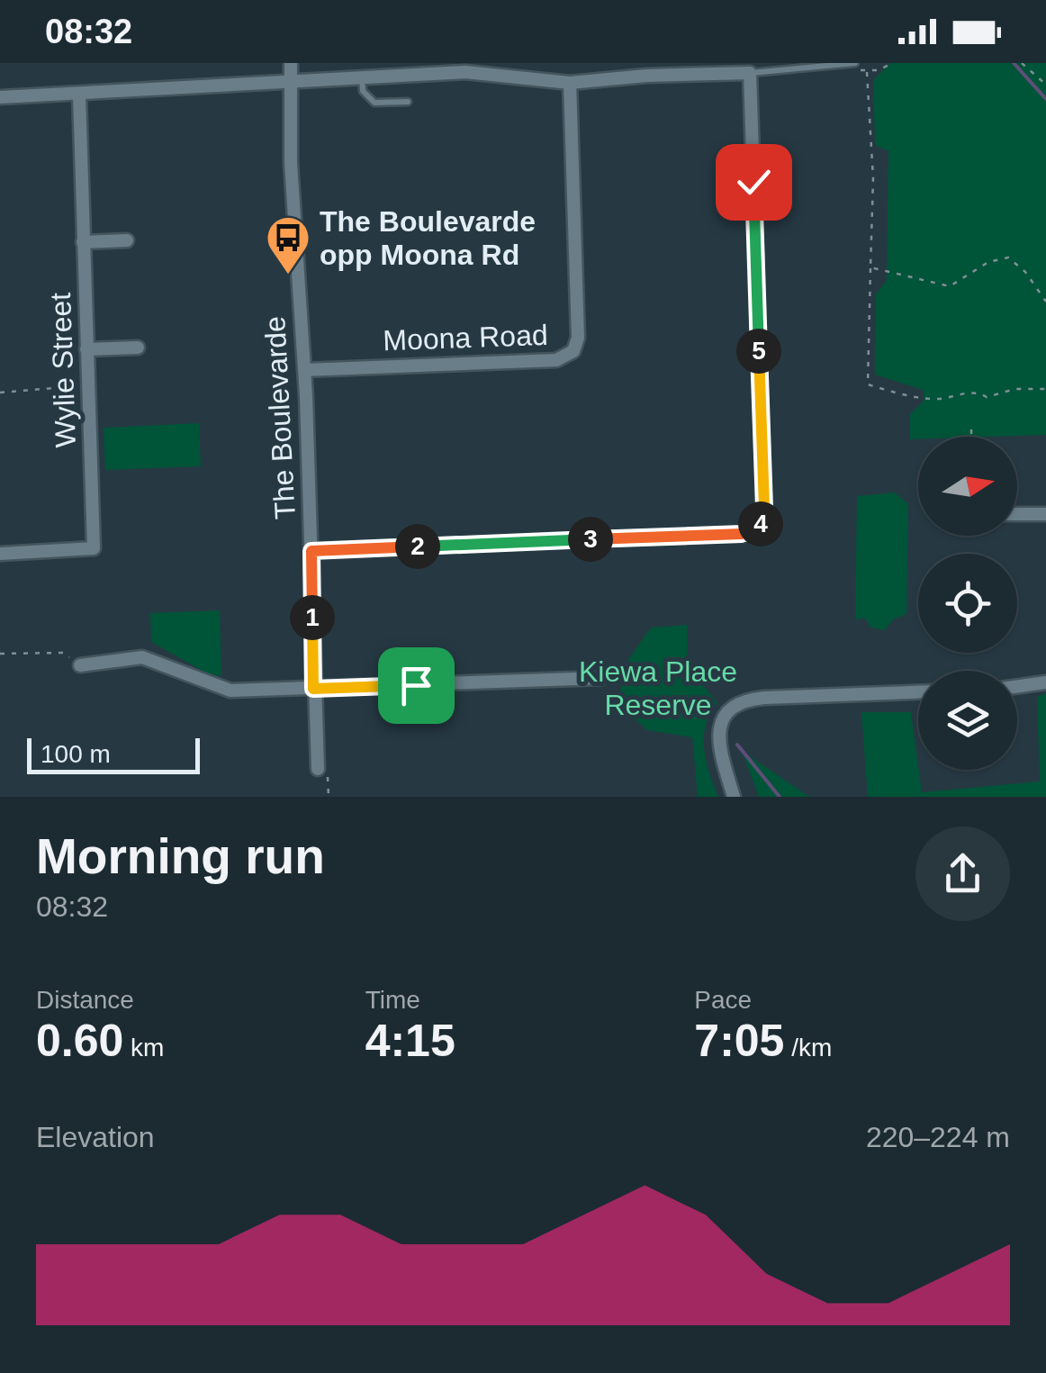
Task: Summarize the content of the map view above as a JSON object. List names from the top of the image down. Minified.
{"streets":{"street":["Moona Road","Wylie Street","The Boulevarde"]},"crossings":[["Moona Road","The Boulevarde"]],"parks":["Kiewa Place Reserve"],"places":{"bus stop":["The Boulevarde opp Moona Rd"]},"scale_bar":"100 m","north":"right","page":{"status":"08:32","pins":["5","4","3","2","1"],"scale":"100 m","heading":["Morning run","08:32"],"stats":[["Distance","0.60 km"],["Time","4:15"],["Pace","7:05 /km"]],"chart":["Elevation","220–224 m"]}}
